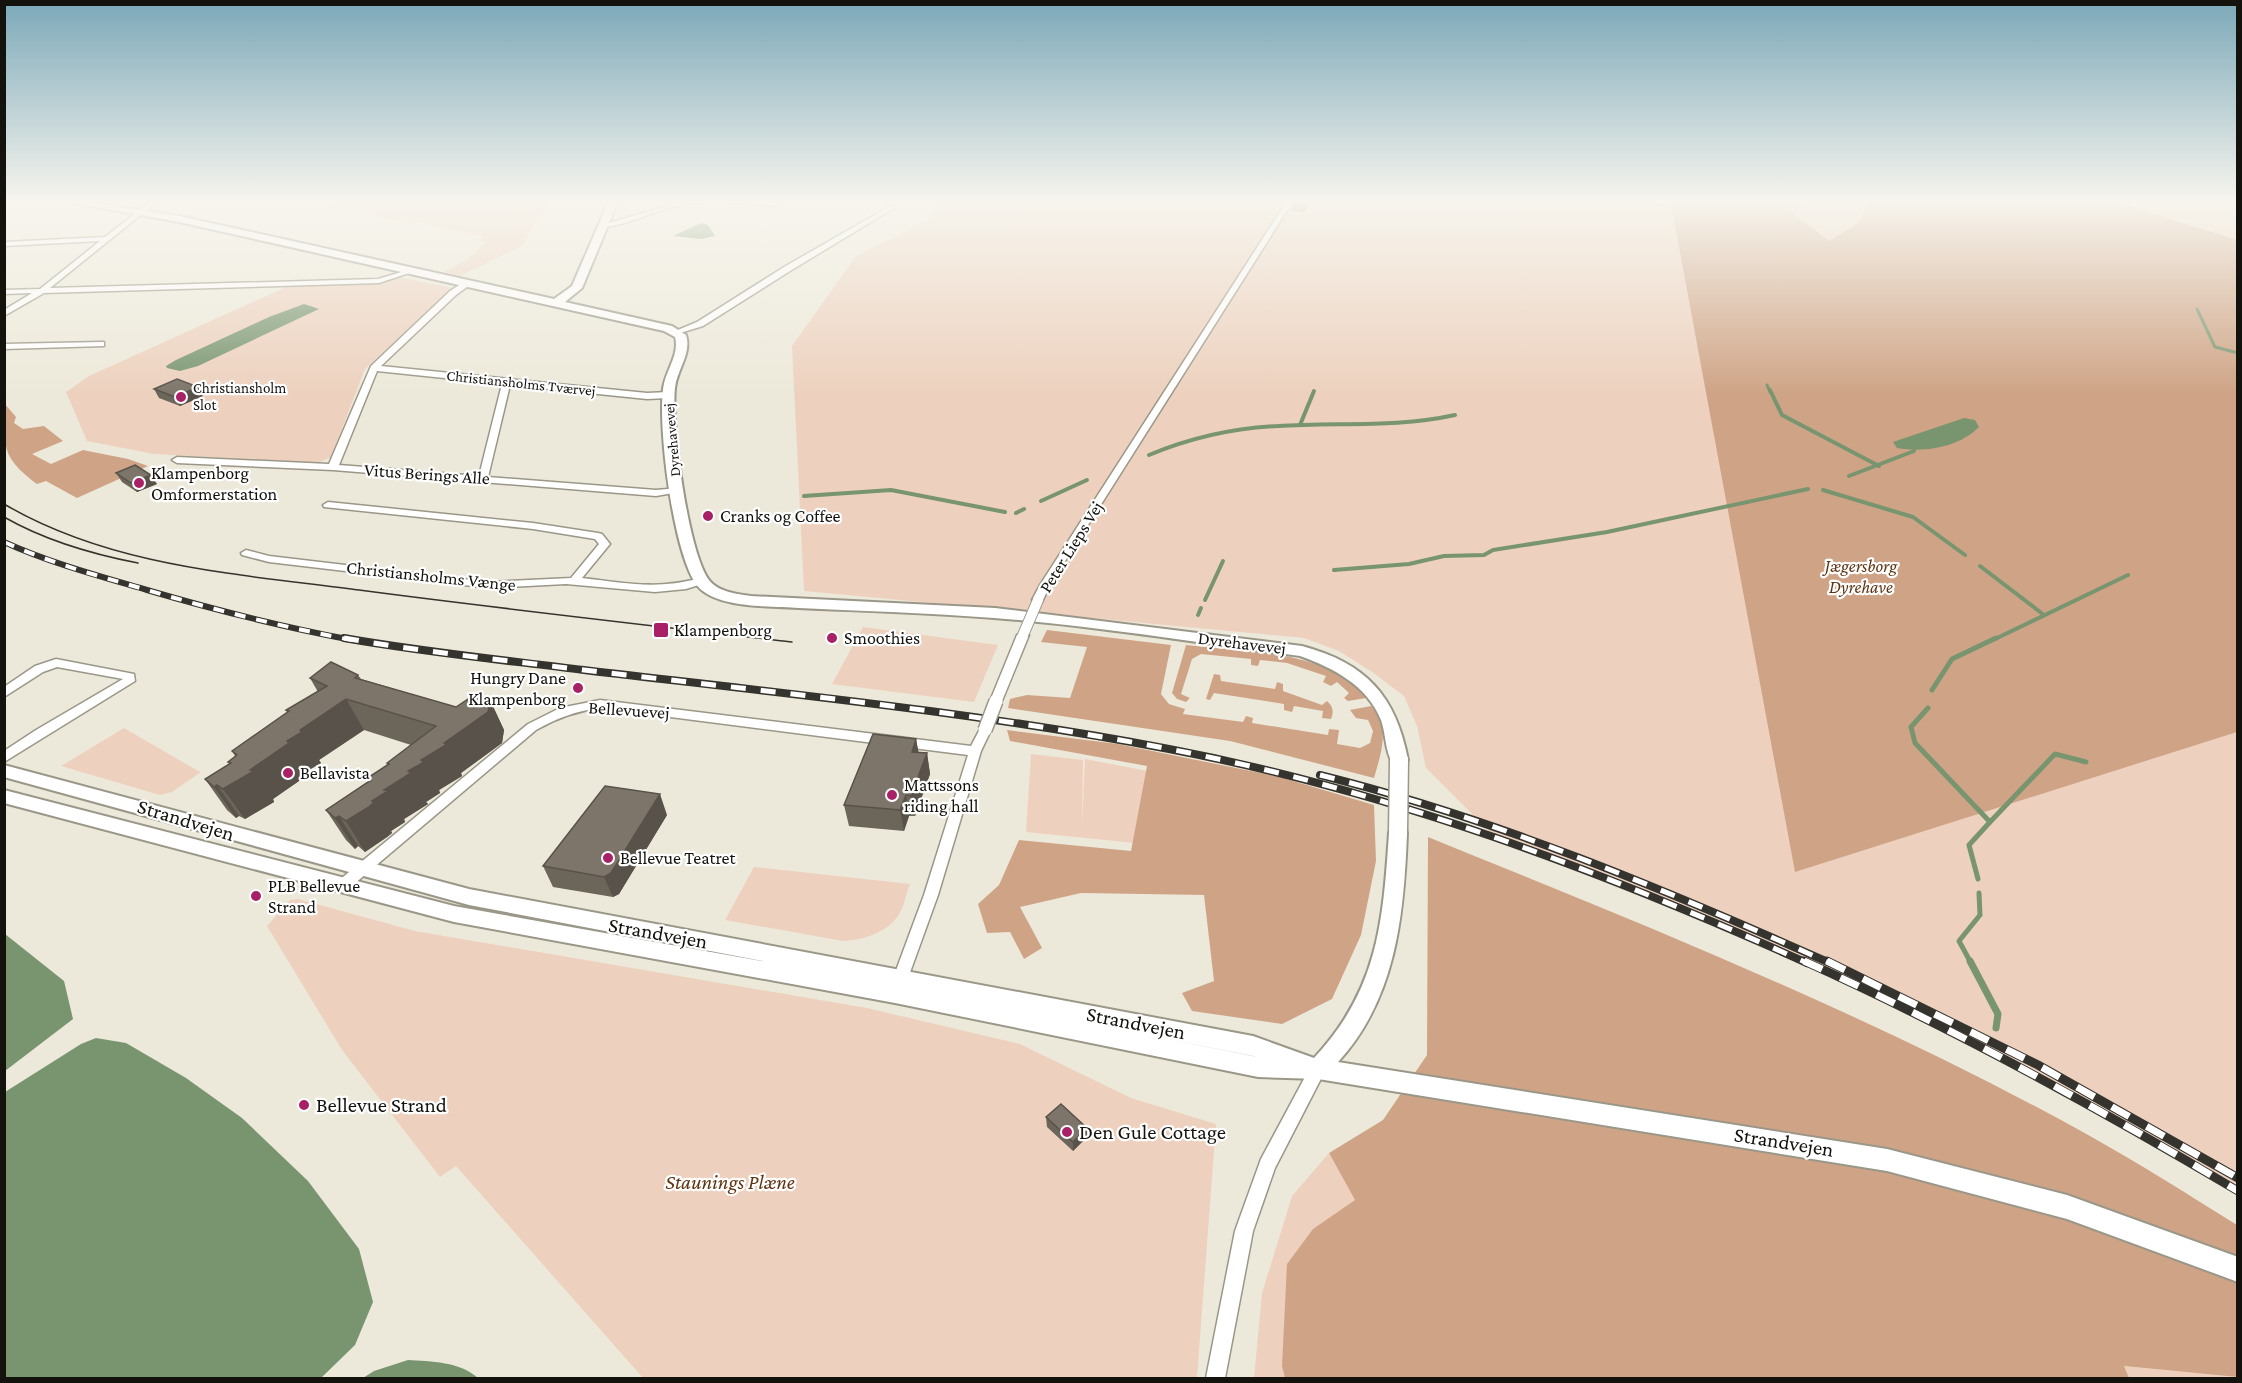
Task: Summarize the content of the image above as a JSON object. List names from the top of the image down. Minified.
{"streets":{"street":["Christiansholms Tværvej","Dyrehavevej","Vitus Berings Alle","Peter Lieps Vej","Christiansholms Vænge","Bellevuevej","Strandvejen"]},"crossings":[["Christiansholms Tværvej","Dyrehavevej"],["Dyrehavevej","Vitus Berings Alle"],["Dyrehavevej","Strandvejen"],["Peter Lieps Vej","Bellevuevej"],["Peter Lieps Vej","Strandvejen"],["Bellevuevej","Strandvejen"]],"parks":["Jægersborg Dyrehave","Staunings Plæne"],"places":{"other":["Christiansholm Slot","Klampenborg Omformerstation","Cranks og Coffee","Smoothies","Hungry Dane Klampenborg","Bellavista","Mattssons riding hall","Bellevue Teatret","PLB Bellevue Strand","Bellevue Strand","Den Gule Cottage"],"transit":["Klampenborg"]}}
